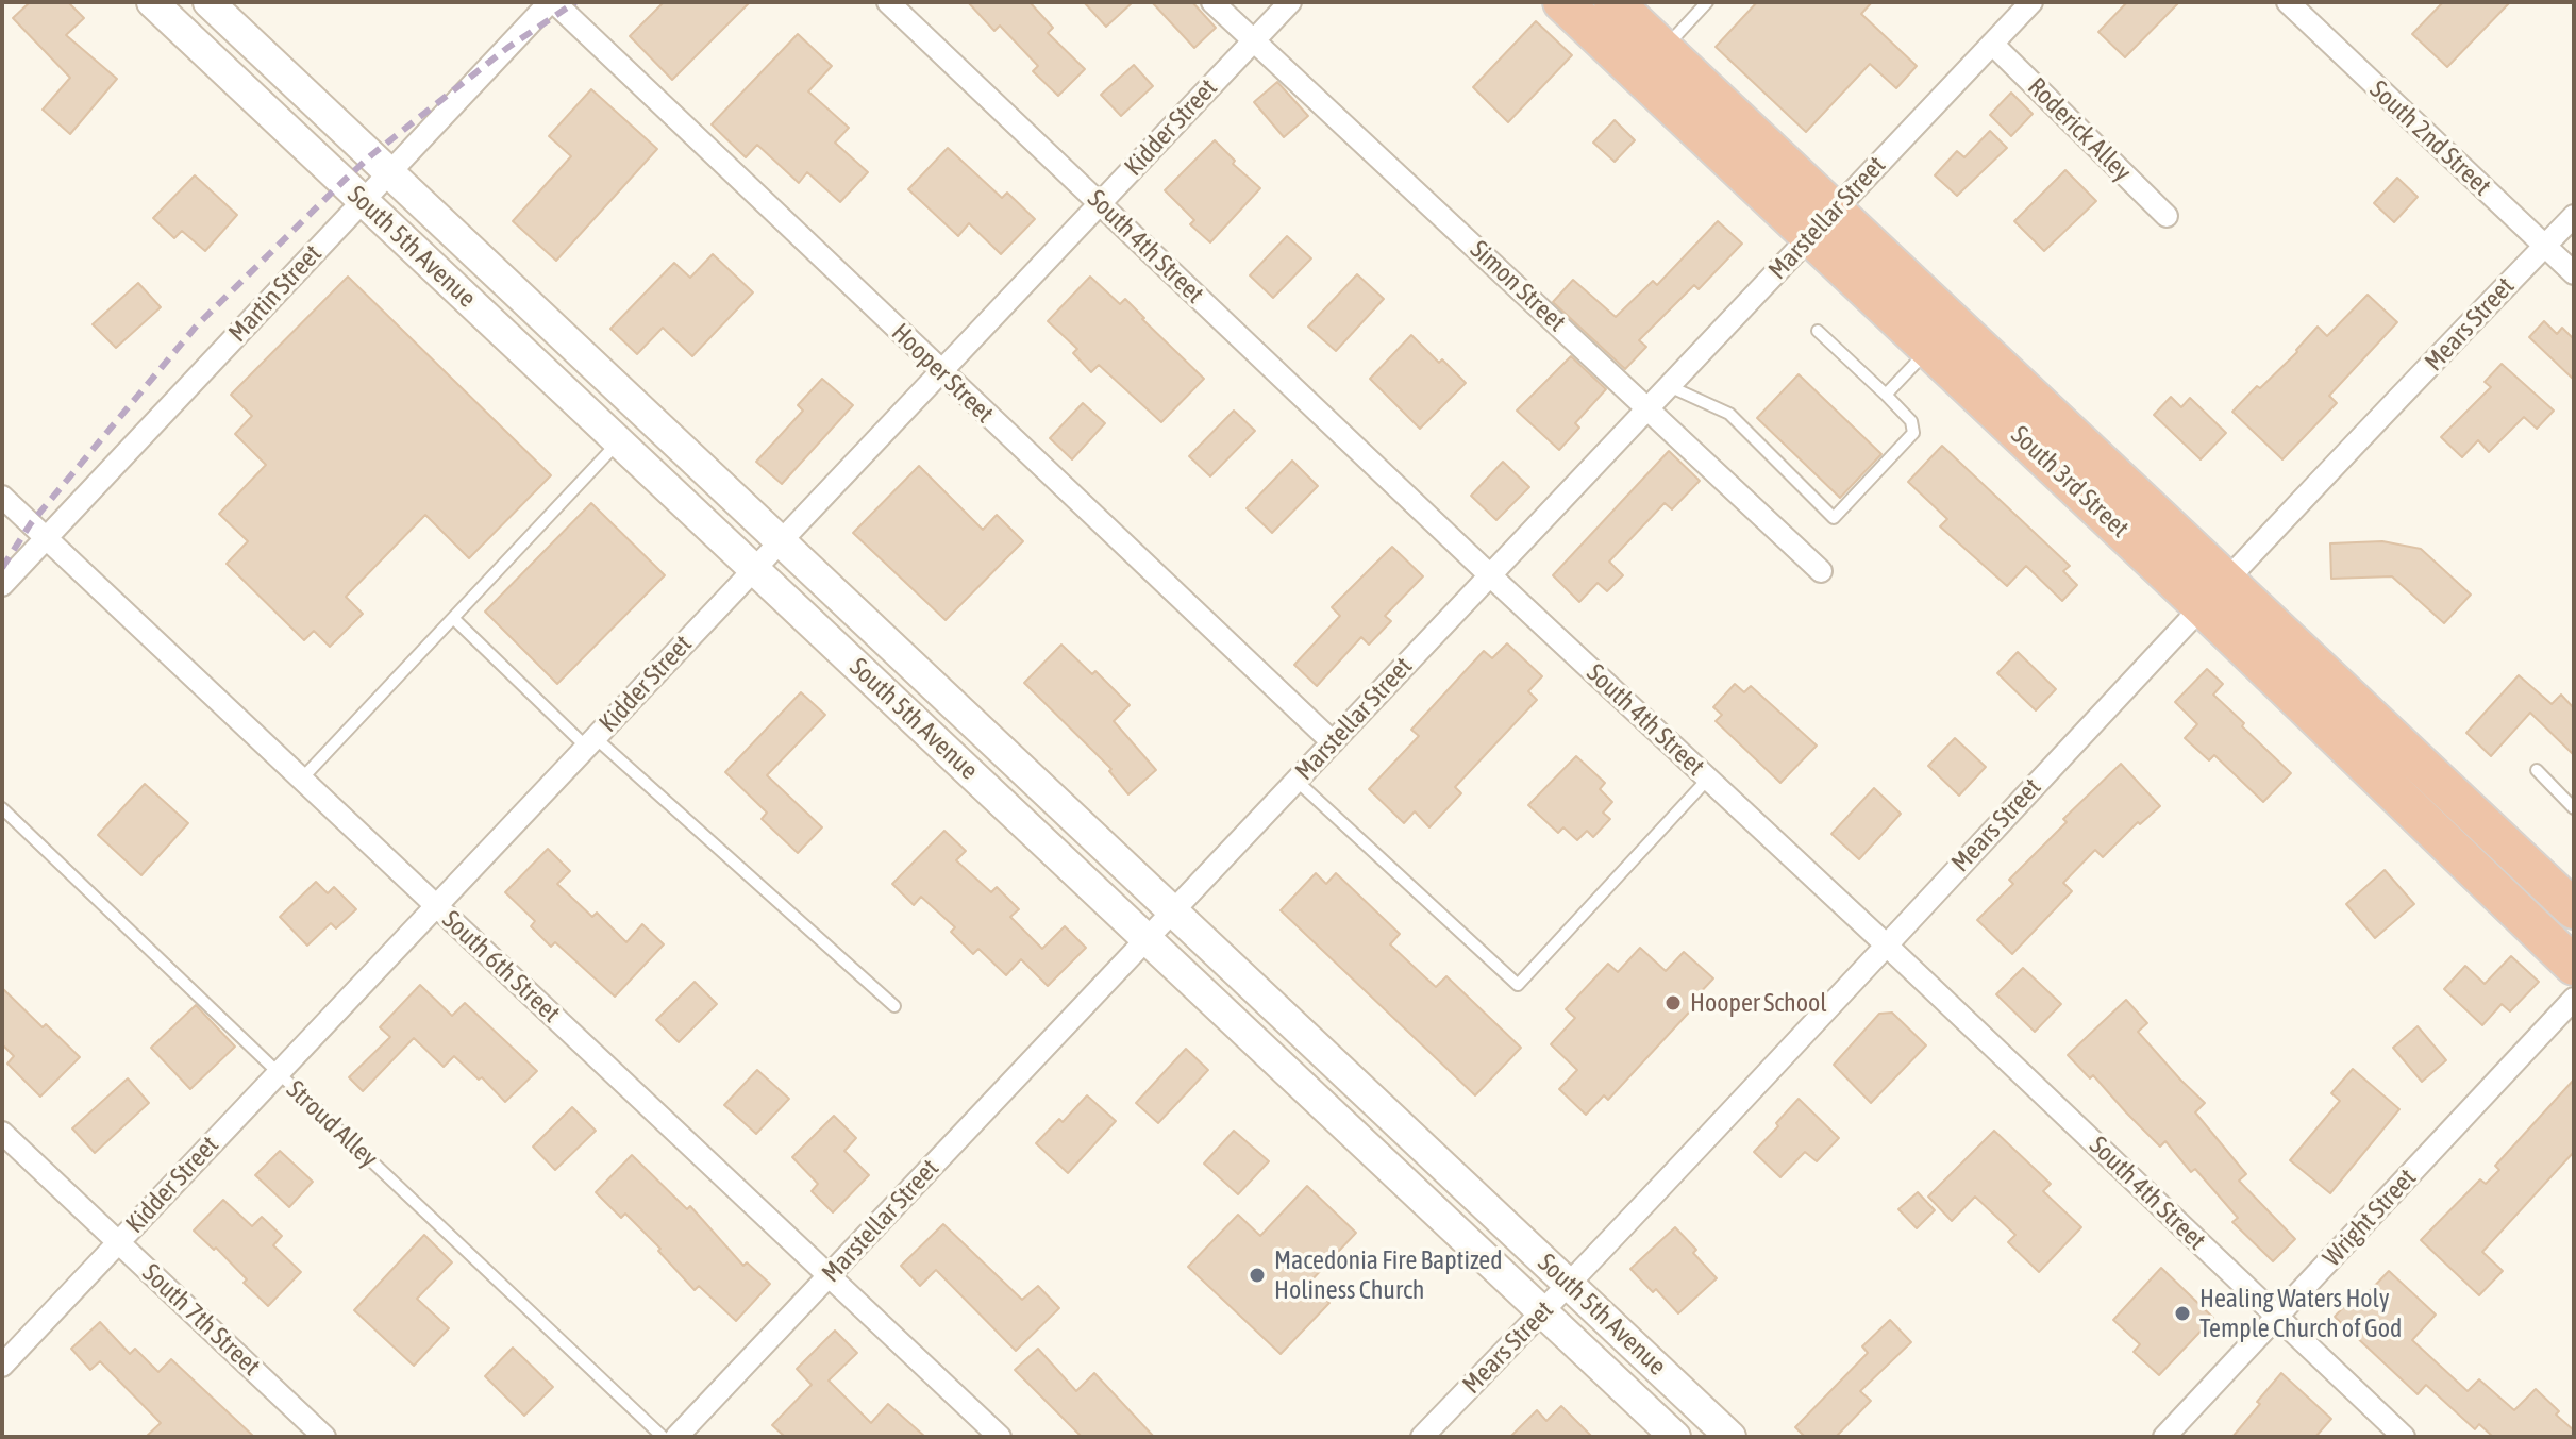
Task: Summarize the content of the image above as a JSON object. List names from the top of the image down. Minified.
{"streets":{"highway":["South 3rd Street"],"street":["Kidder Street","Roderick Alley","South 2nd Street","Marstellar Street","South 5th Avenue","South 4th Street","Simon Street","Martin Street","Mears Street","Hooper Street","South 6th Street","Wright Street","South 7th Street"],"lane":["Stroud Alley"]},"crossings":[["Kidder Street","South 5th Avenue"],["Kidder Street","South 4th Street"],["Kidder Street","Simon Street"],["Kidder Street","Hooper Street"],["Kidder Street","South 6th Street"],["Kidder Street","Stroud Alley"],["Kidder Street","South 7th Street"],["Roderick Alley","Marstellar Street"],["South 2nd Street","Mears Street"],["Marstellar Street","South 5th Avenue"],["Marstellar Street","South 4th Street"],["Marstellar Street","Simon Street"],["Marstellar Street","Hooper Street"],["Marstellar Street","South 3rd Street"],["Marstellar Street","South 6th Street"],["South 5th Avenue","Martin Street"],["South 5th Avenue","Mears Street"],["South 4th Street","Mears Street"],["South 4th Street","Wright Street"],["Martin Street","Hooper Street"],["Martin Street","South 6th Street"],["Mears Street","South 3rd Street"]],"places":["Hooper School","Macedonia Fire Baptized Holiness Church","Healing Waters Holy Temple Church of God"]}
